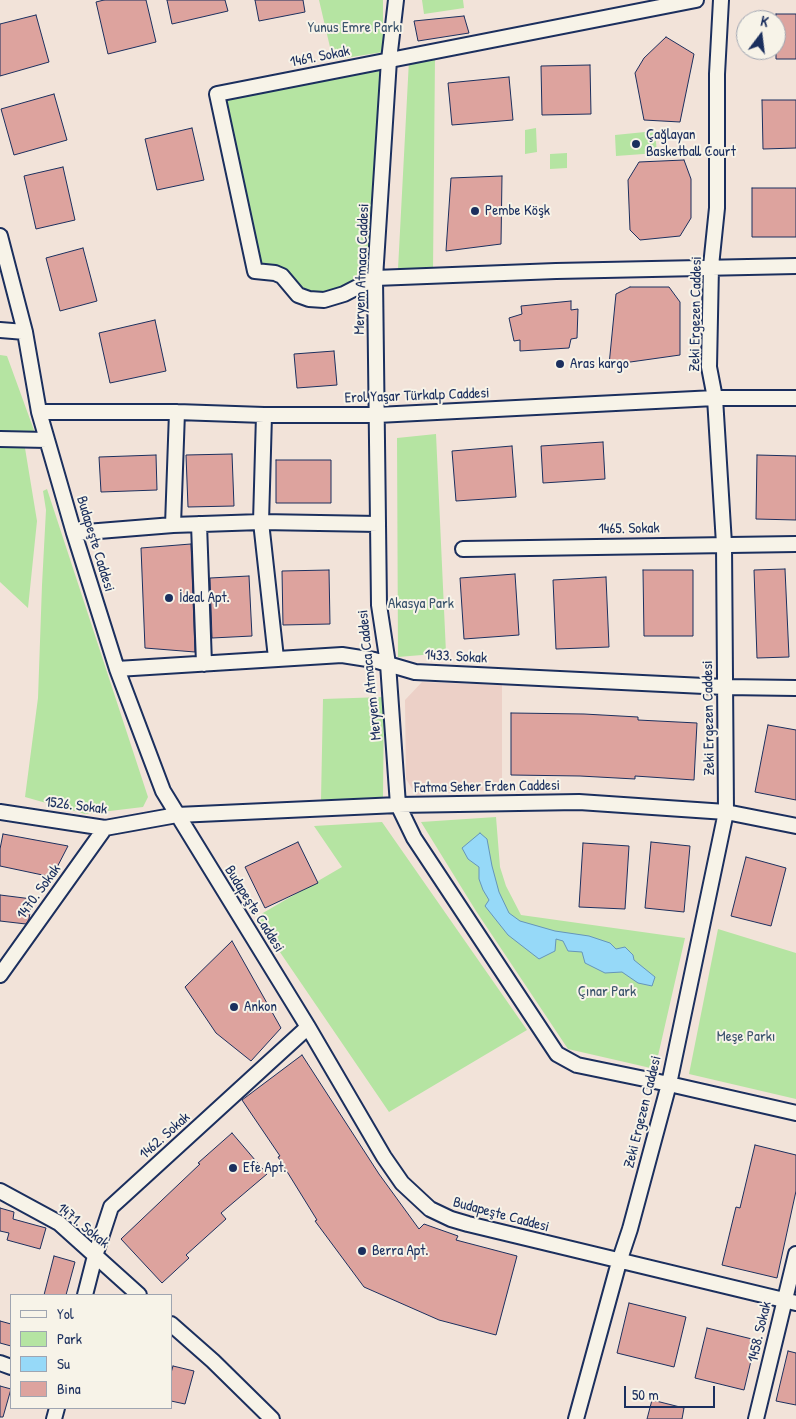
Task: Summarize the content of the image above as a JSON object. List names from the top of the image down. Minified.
{"streets":{"street":["1469. Sokak","Meryem Atmaca Caddesi","Zeki Ergezen Caddesi","Erol Yaşar Türkalp Caddesi","1465. Sokak","Budapeşte Caddesi","1433. Sokak","Fatma Seher Erden Caddesi","1526. Sokak","1470. Sokak","1462. Sokak","1471. Sokak","1458. Sokak"]},"crossings":[["1469. Sokak","Meryem Atmaca Caddesi"],["Meryem Atmaca Caddesi","Zeki Ergezen Caddesi"],["Meryem Atmaca Caddesi","Erol Yaşar Türkalp Caddesi"],["Meryem Atmaca Caddesi","1433. Sokak"],["Meryem Atmaca Caddesi","Fatma Seher Erden Caddesi"],["Zeki Ergezen Caddesi","Erol Yaşar Türkalp Caddesi"],["Zeki Ergezen Caddesi","1465. Sokak"],["Zeki Ergezen Caddesi","Budapeşte Caddesi"],["Zeki Ergezen Caddesi","1433. Sokak"],["Zeki Ergezen Caddesi","Fatma Seher Erden Caddesi"],["Erol Yaşar Türkalp Caddesi","Budapeşte Caddesi"],["Budapeşte Caddesi","1433. Sokak"],["Budapeşte Caddesi","Fatma Seher Erden Caddesi"],["Budapeşte Caddesi","1526. Sokak"],["Budapeşte Caddesi","1462. Sokak"],["Budapeşte Caddesi","1458. Sokak"],["Fatma Seher Erden Caddesi","1526. Sokak"],["1526. Sokak","1470. Sokak"],["1462. Sokak","1471. Sokak"]],"parks":["Yunus Emre Parkı","Akasya Park","Çınar Park","Meşe Parkı"],"places":["Çağlayan Basketball Court","Pembe Köşk","Aras kargo","İdeal Apt.","Ankon","Efe Apt.","Berra Apt."],"legend":["Yol","Park","Su","Bina"],"scale_bar":"50 m","north":"top"}
